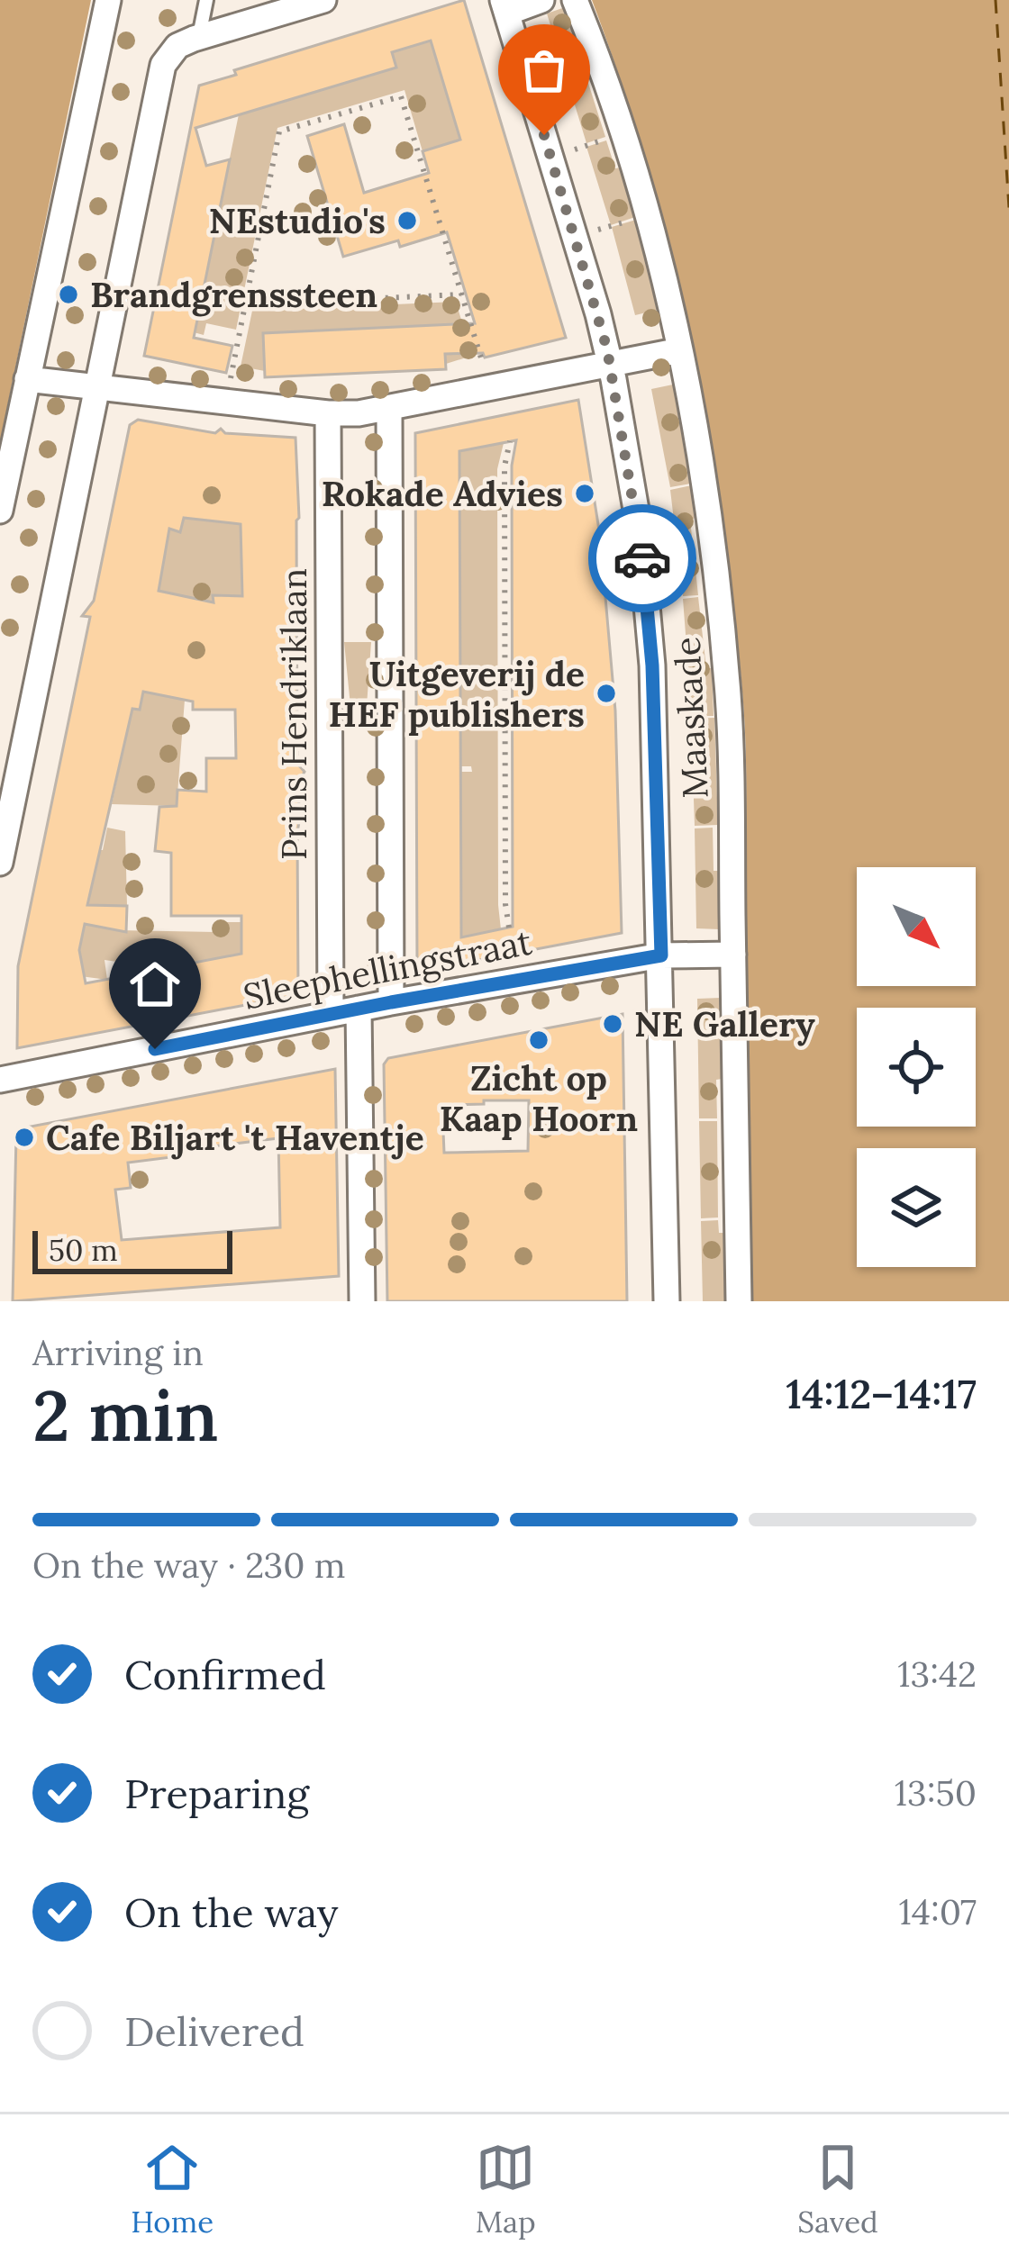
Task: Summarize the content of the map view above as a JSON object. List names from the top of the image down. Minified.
{"streets":{"street":["Prins Hendriklaan","Maaskade","Sleephellingstraat"]},"crossings":[["Prins Hendriklaan","Sleephellingstraat"],["Maaskade","Sleephellingstraat"]],"places":["NEstudio's","Brandgrenssteen","Rokade Advies","Uitgeverij de HEF publishers","NE Gallery","Zicht op Kaap Hoorn","Cafe Biljart 't Haventje"],"scale_bar":"50 m","north":"bottom right","page":{"scale":"50 m","heading":["2 min","Arriving in","14:12–14:17"],"bar":"On the way · 230 m","list":[["Confirmed","13:42"],["Preparing","13:50"],["On the way","14:07"],"Delivered"],"tabs":["Home","Map","Saved"]}}
